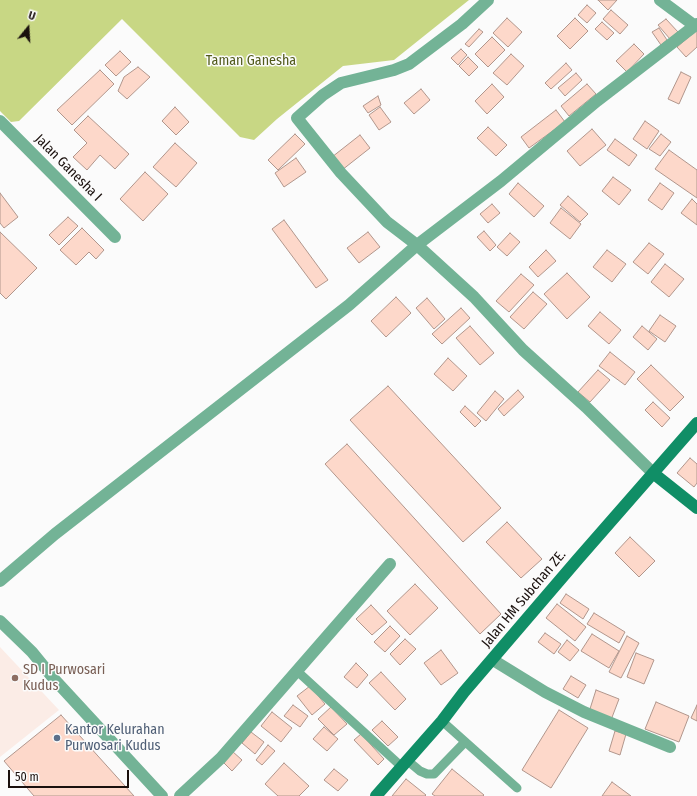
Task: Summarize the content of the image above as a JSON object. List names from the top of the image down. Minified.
{"streets":{"main road":["Jalan HM Subchan ZE."],"street":["Jalan Ganesha I"]},"parks":["Taman Ganesha"],"places":["SD I Purwosari Kudus","Kantor Kelurahan Purwosari Kudus"],"scale_bar":"50 m","north":"top"}
